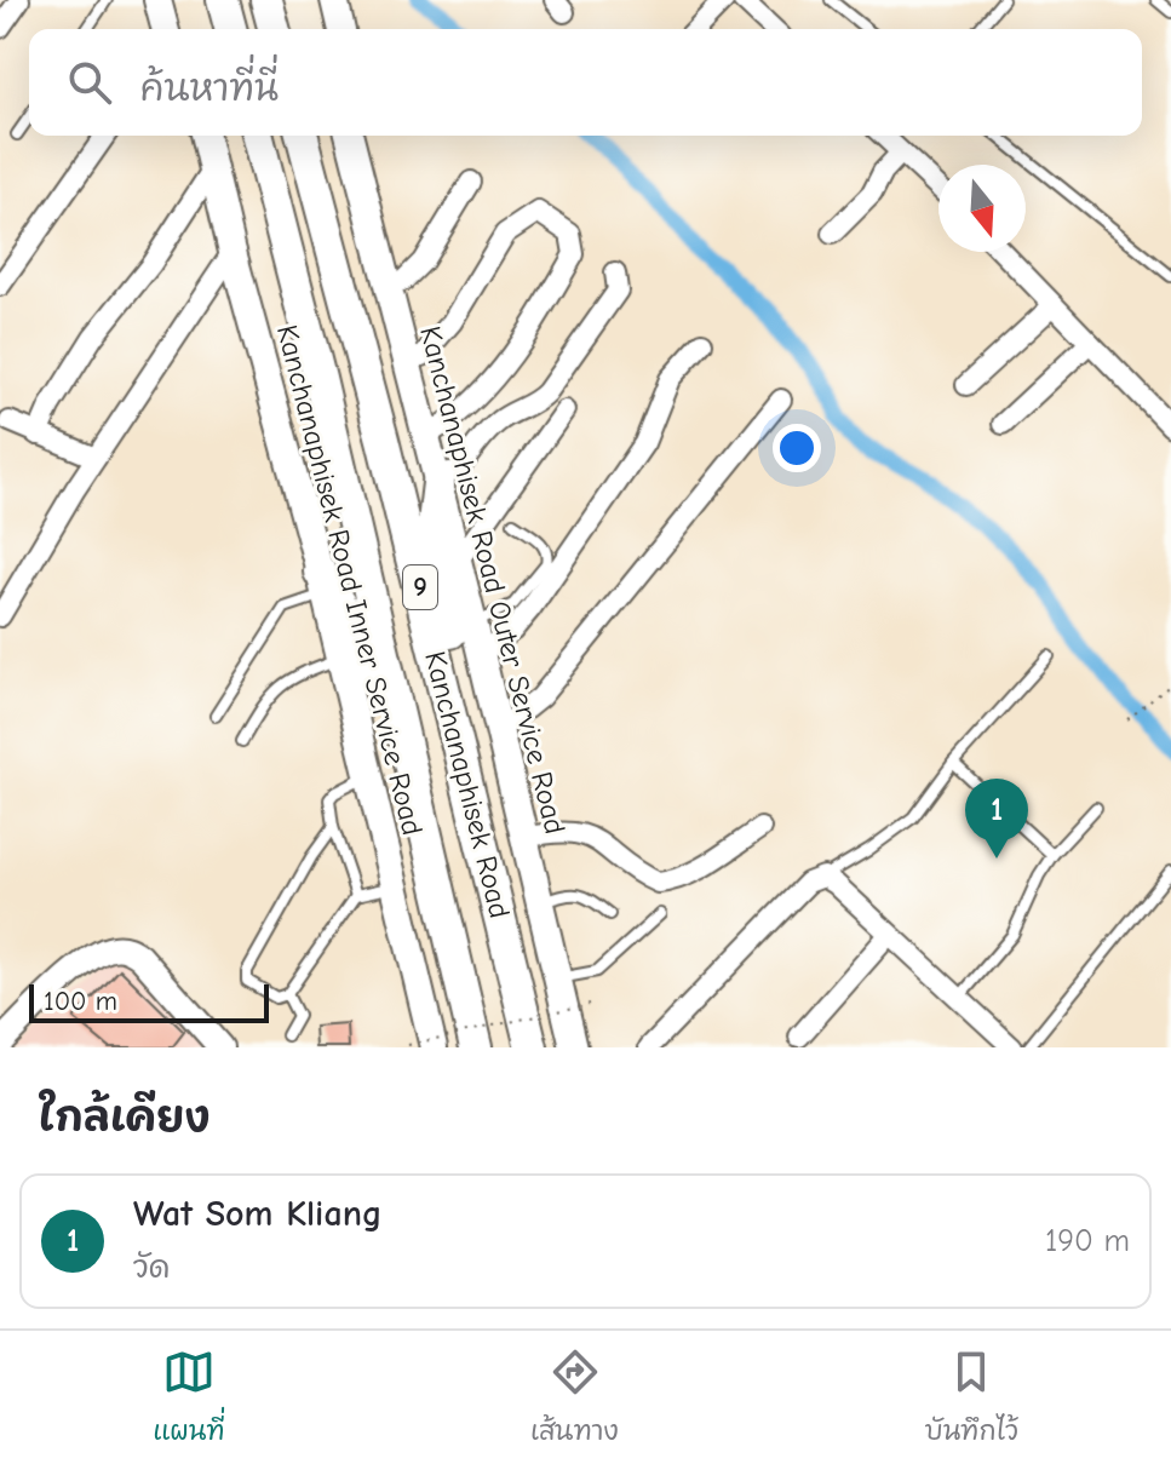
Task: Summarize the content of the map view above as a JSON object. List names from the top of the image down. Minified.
{"streets":{"highway":["9","Kanchanaphisek Road"],"main road":["Kanchanaphisek Road Inner Service Road","Kanchanaphisek Road Outer Service Road"]},"scale_bar":"100 m","north":"bottom","page":{"search":"ค้นหาที่นี่","pins":"1","scale":"100 m","heading":"ใกล้เคียง","list":[{"mark":"1","name":"Wat Som Kliang","note":"วัด","value":"190 m"}],"nav":["แผนที่","เส้นทาง","บันทึกไว้"]}}
